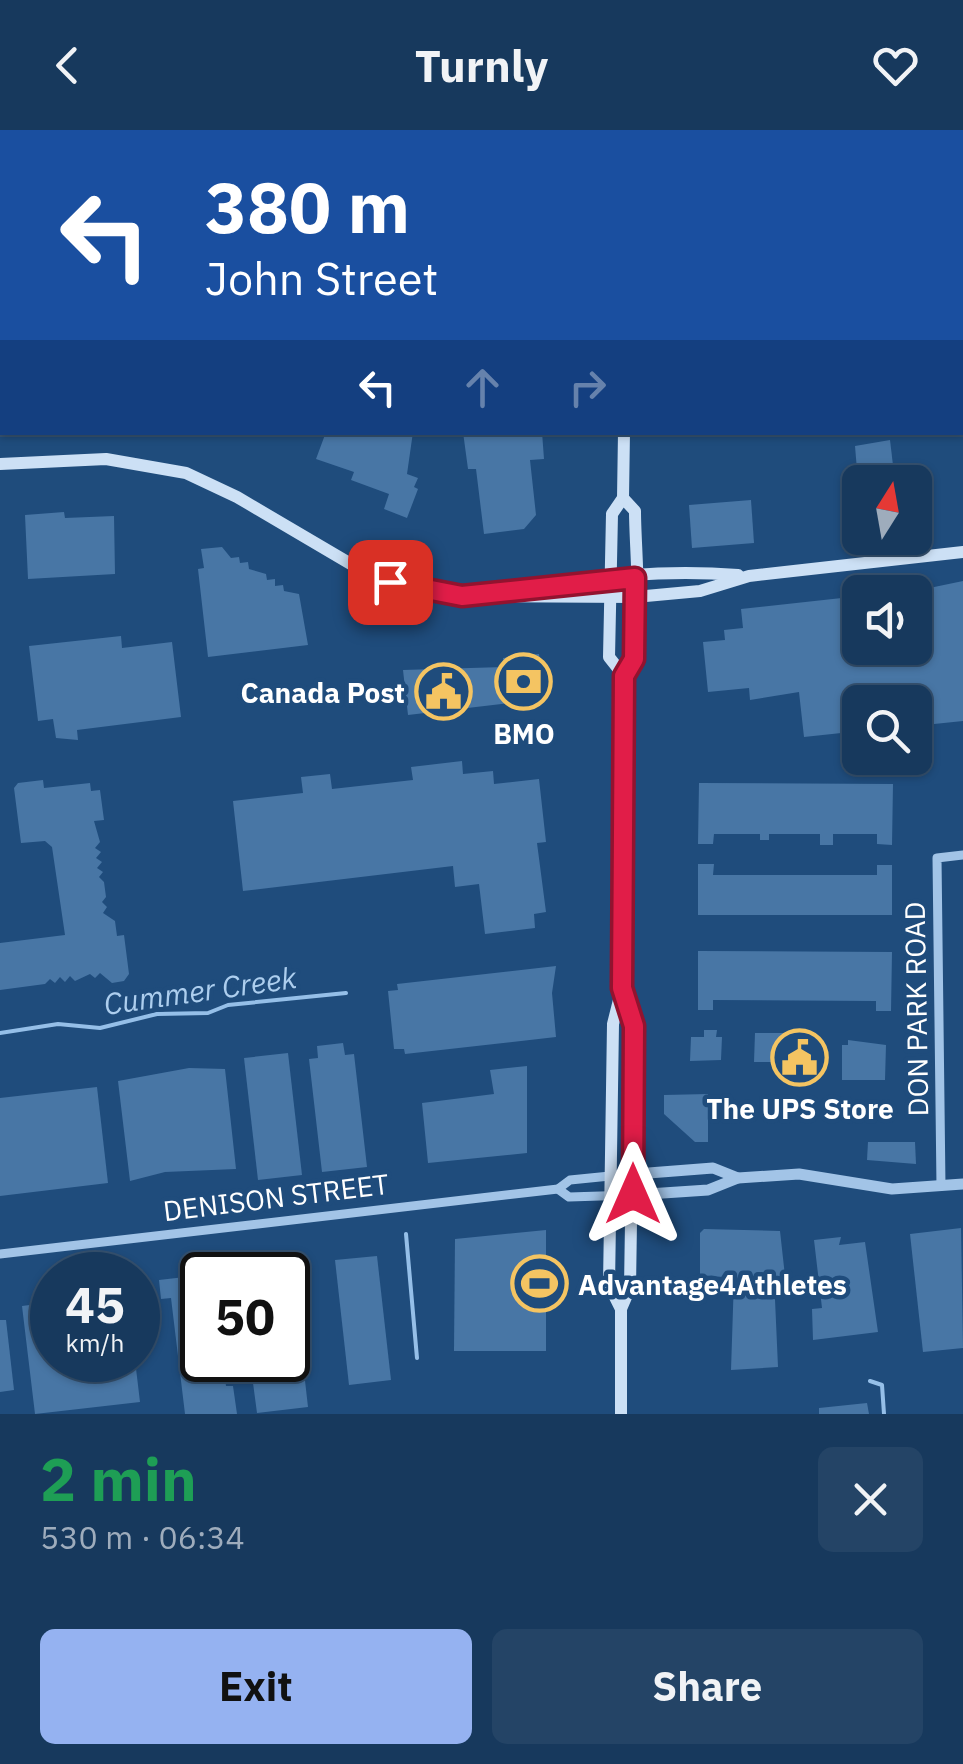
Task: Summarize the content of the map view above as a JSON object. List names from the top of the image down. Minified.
{"streets":{"street":["DON PARK ROAD","DENISON STREET"]},"crossings":[["DON PARK ROAD","DENISON STREET"]],"water":["Cummer Creek"],"places":{"bank":["BMO"],"public building":["Canada Post","The UPS Store"],"sports":["Advantage4Athletes"]},"north":"top","page":{"header":"Turnly","turn":["380 m","John Street"],"speed":"45 km/h","limit":"50","heading":["2 min","530 m · 06:34"],"buttons":["Exit","Share"]}}
